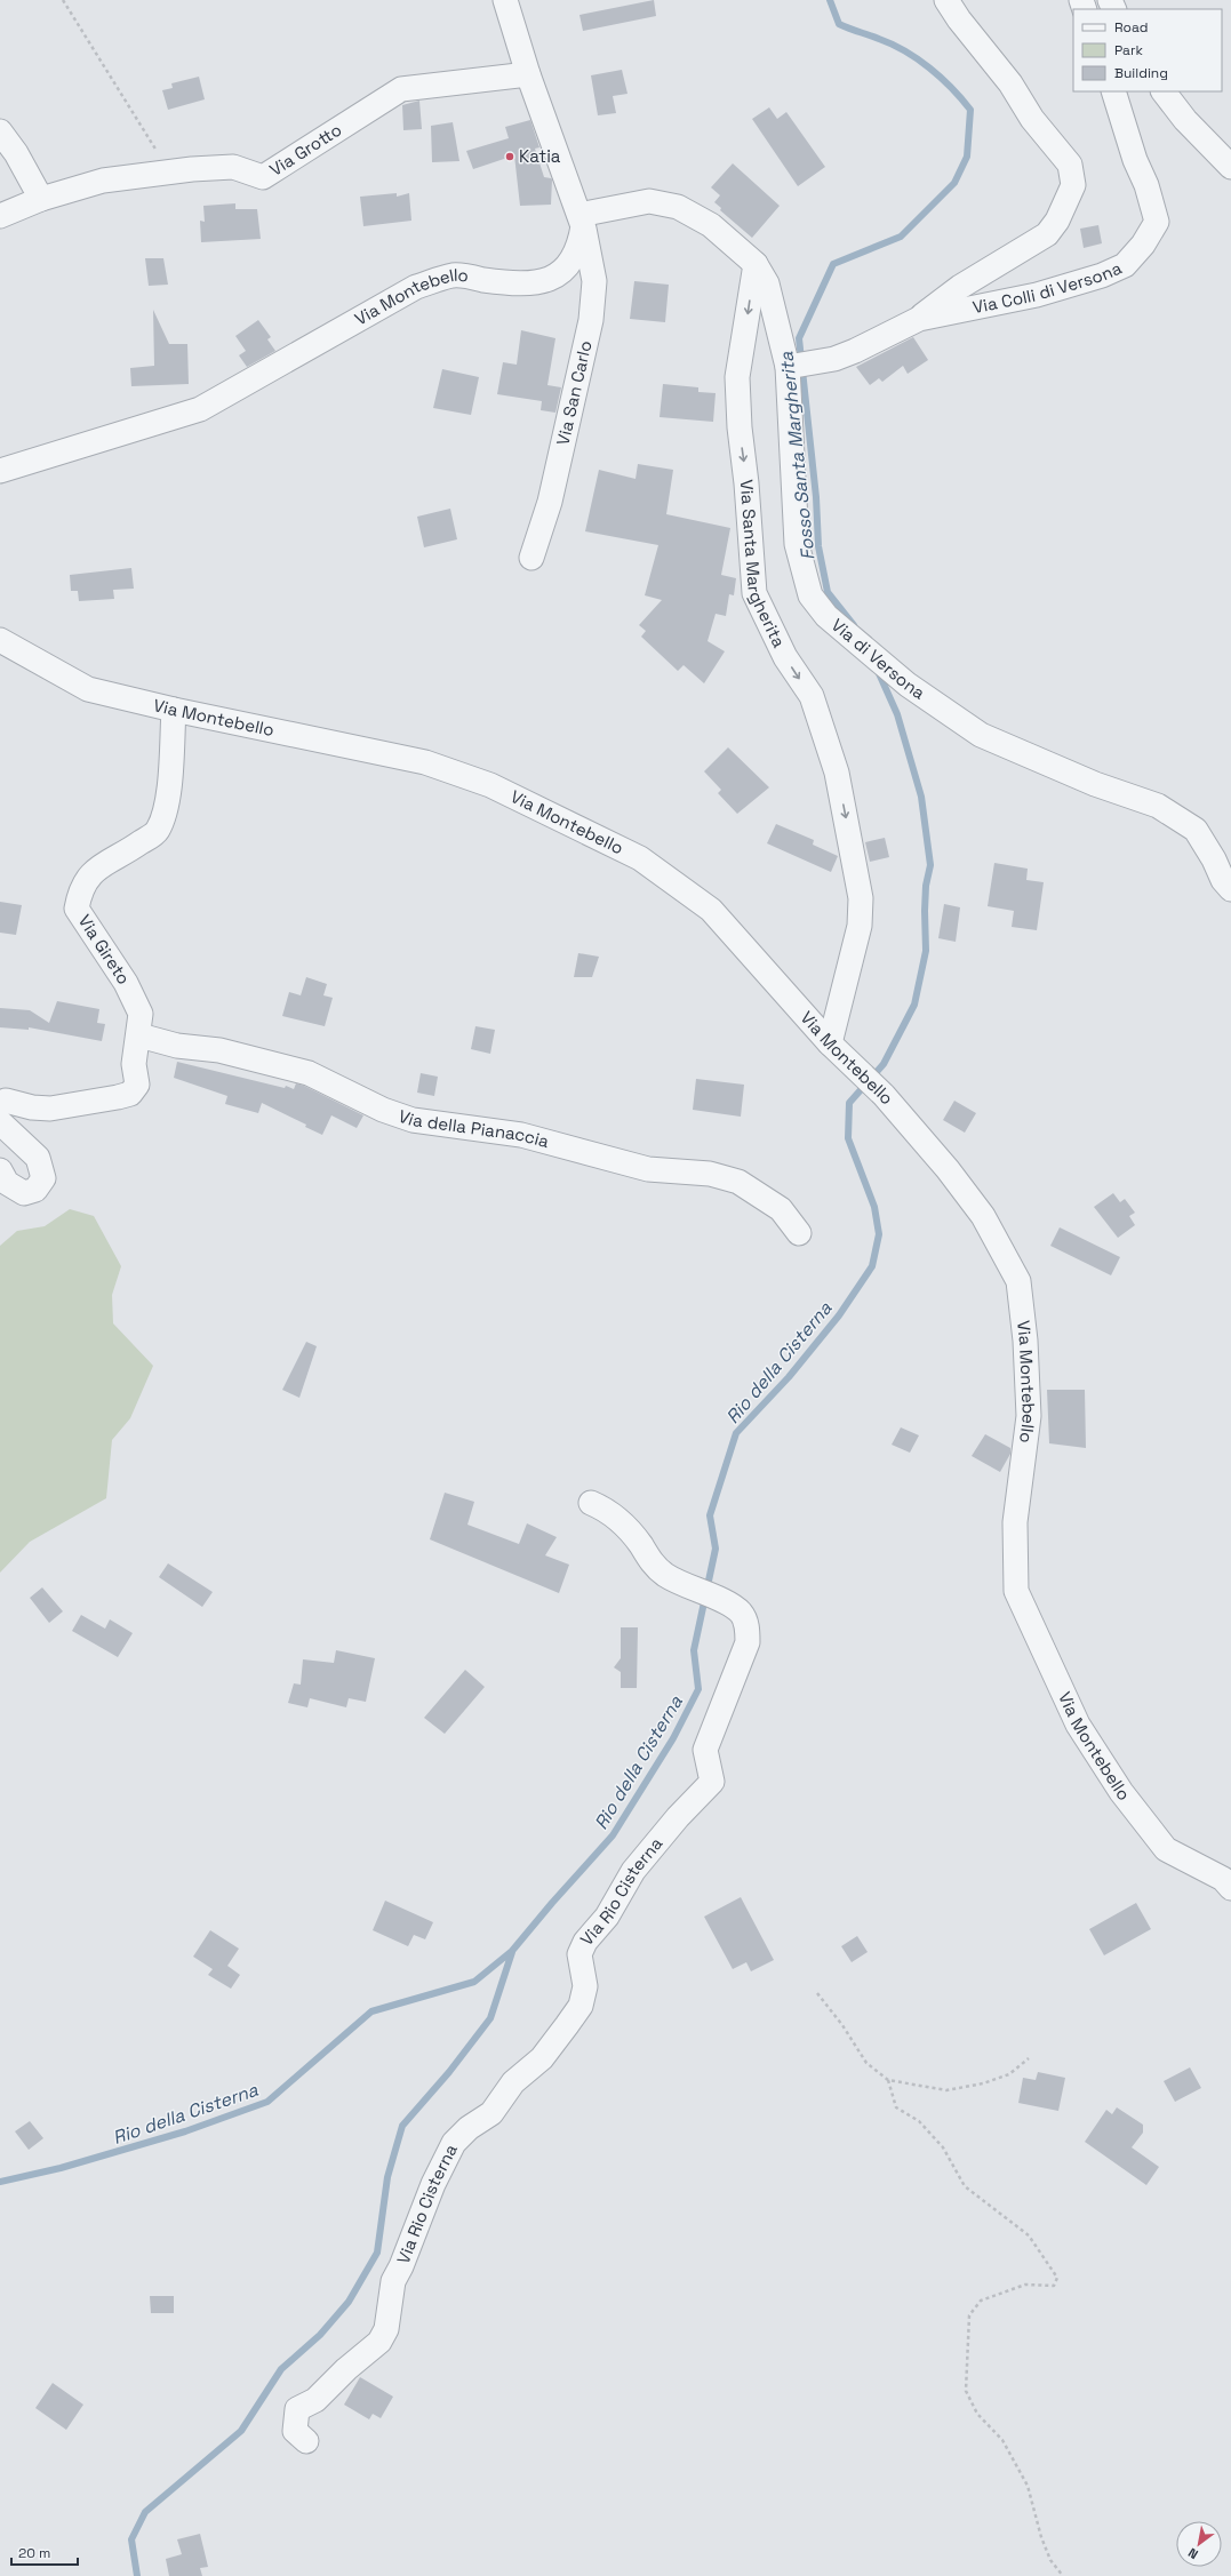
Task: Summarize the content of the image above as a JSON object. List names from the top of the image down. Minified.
{"streets":{"street":["Via Grotto","Via Colli di Versona","Via Montebello","Via San Carlo","Via Santa Margherita","Via di Versona","Via Gireto","Via della Pianaccia","Via Rio Cisterna"]},"crossings":[["Via Grotto","Via Montebello"],["Via Colli di Versona","Via di Versona"],["Via Montebello","Via San Carlo"],["Via Montebello","Via Santa Margherita"],["Via Montebello","Via Gireto"],["Via Santa Margherita","Via di Versona"],["Via Gireto","Via della Pianaccia"]],"one_way":["Via Santa Margherita"],"water":["Fosso Santa Margherita","Rio della Cisterna"],"places":["Katia"],"legend":["Road","Park","Building"],"scale_bar":"20 m","north":"bottom left"}
